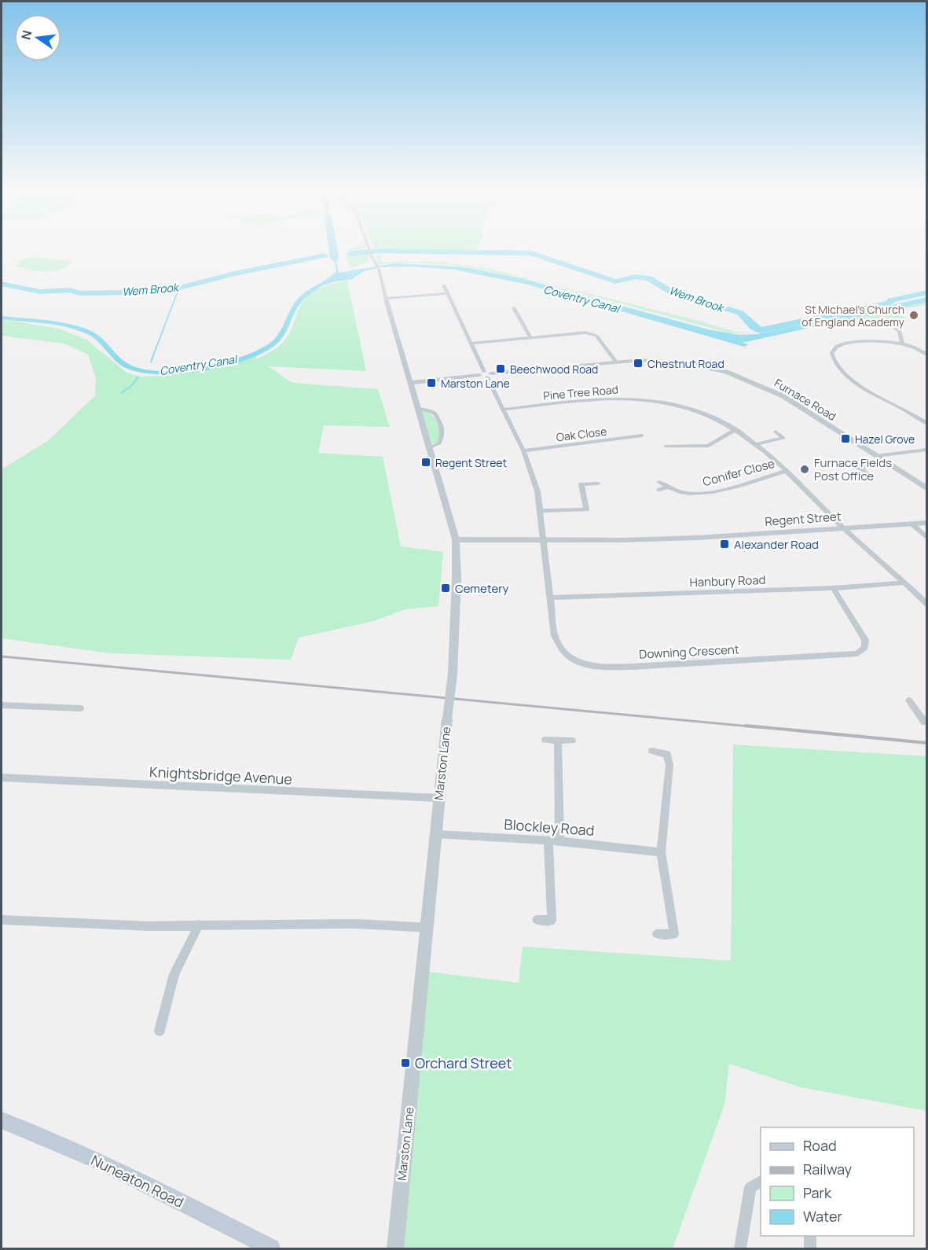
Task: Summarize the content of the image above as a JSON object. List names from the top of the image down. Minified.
{"streets":{"main road":["Nuneaton Road"],"street":["Pine Tree Road","Furnace Road","Oak Close","Conifer Close","Regent Street","Hanbury Road","Downing Crescent","Marston Lane","Knightsbridge Avenue","Blockley Road"]},"crossings":[["Pine Tree Road","Conifer Close"],["Pine Tree Road","Regent Street"],["Furnace Road","Marston Lane"],["Regent Street","Downing Crescent"],["Regent Street","Marston Lane"],["Hanbury Road","Downing Crescent"],["Marston Lane","Knightsbridge Avenue"],["Marston Lane","Blockley Road"]],"water":["Wem Brook","Coventry Canal"],"places":{"other":["St Michael's Church of England Academy","Furnace Fields Post Office"],"transit":["Chestnut Road","Beechwood Road","Marston Lane","Hazel Grove","Regent Street","Alexander Road","Cemetery","Orchard Street"]},"legend":["Road","Railway","Park","Water"],"north":"left"}
